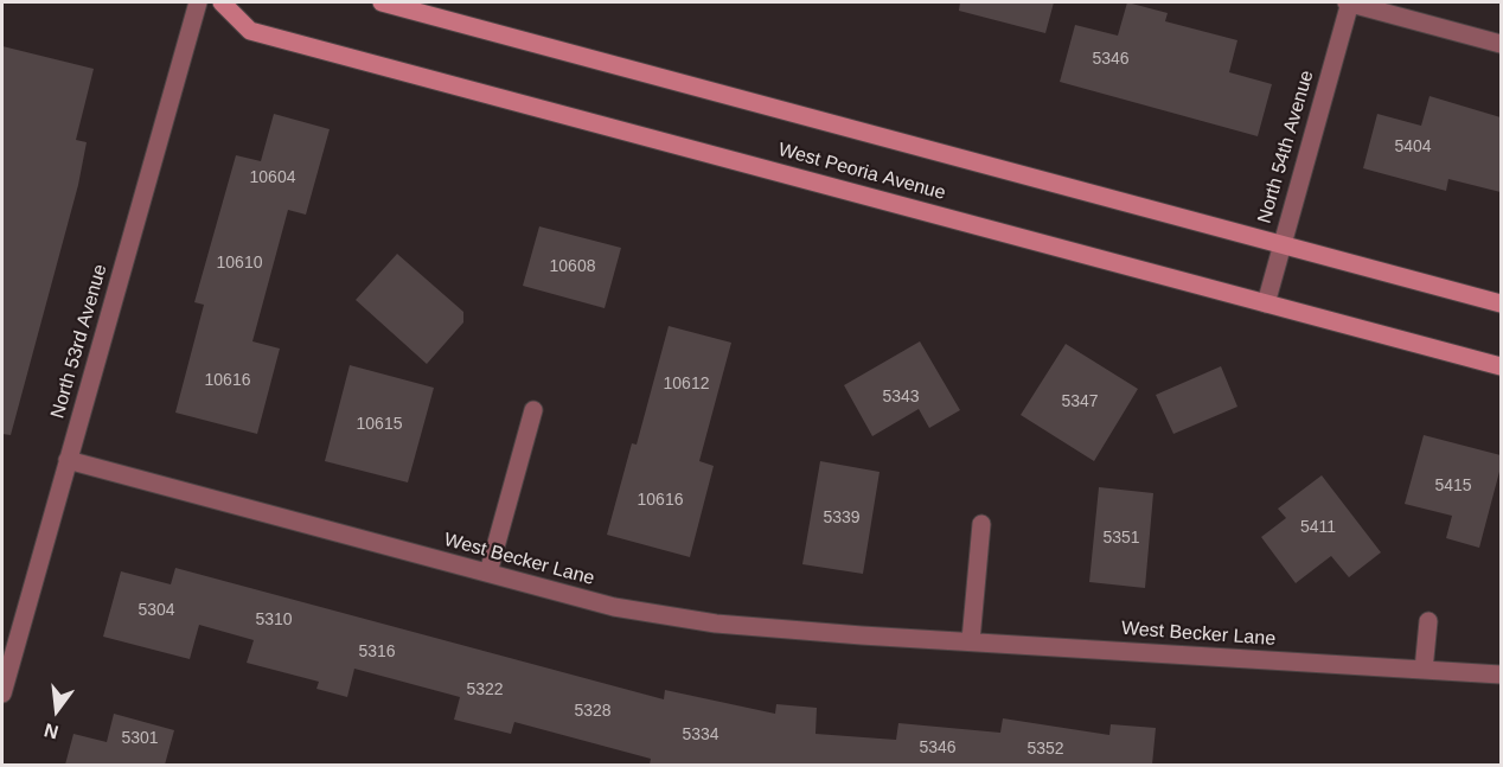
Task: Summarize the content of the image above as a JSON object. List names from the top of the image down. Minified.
{"streets":{"main road":["West Peoria Avenue"],"street":["North 54th Avenue","North 53rd Avenue","West Becker Lane"]},"crossings":[["North 54th Avenue","West Peoria Avenue"],["North 53rd Avenue","West Becker Lane"]],"house_numbers":["5346","5404","10604","10610","10608","10616","10612","5343","5347","10615","5415","10616","5339","5411","5351","5304","5310","5316","5322","5328","5334","5301","5346","5352"],"north":"bottom"}
